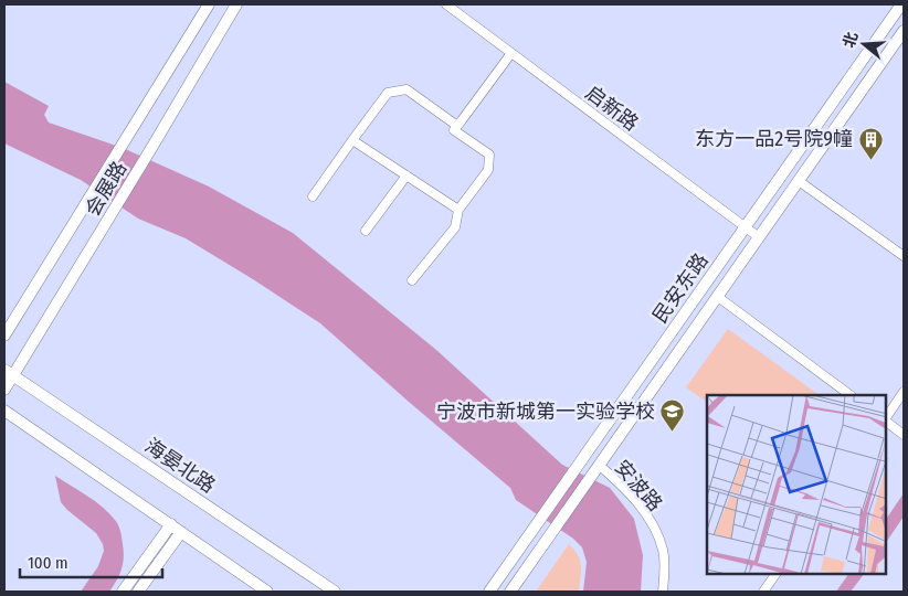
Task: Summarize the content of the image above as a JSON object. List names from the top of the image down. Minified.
{"streets":{"main road":["会展路","民安东路","海晏北路"],"street":["启新路","安波路"]},"crossings":[["启新路","民安东路"],["会展路","海晏北路"],["民安东路","安波路"]],"places":{"building":["东方一品2号院9幢"],"school or university":["宁波市新城第一实验学校"]},"scale_bar":"100 m","north":"left"}
